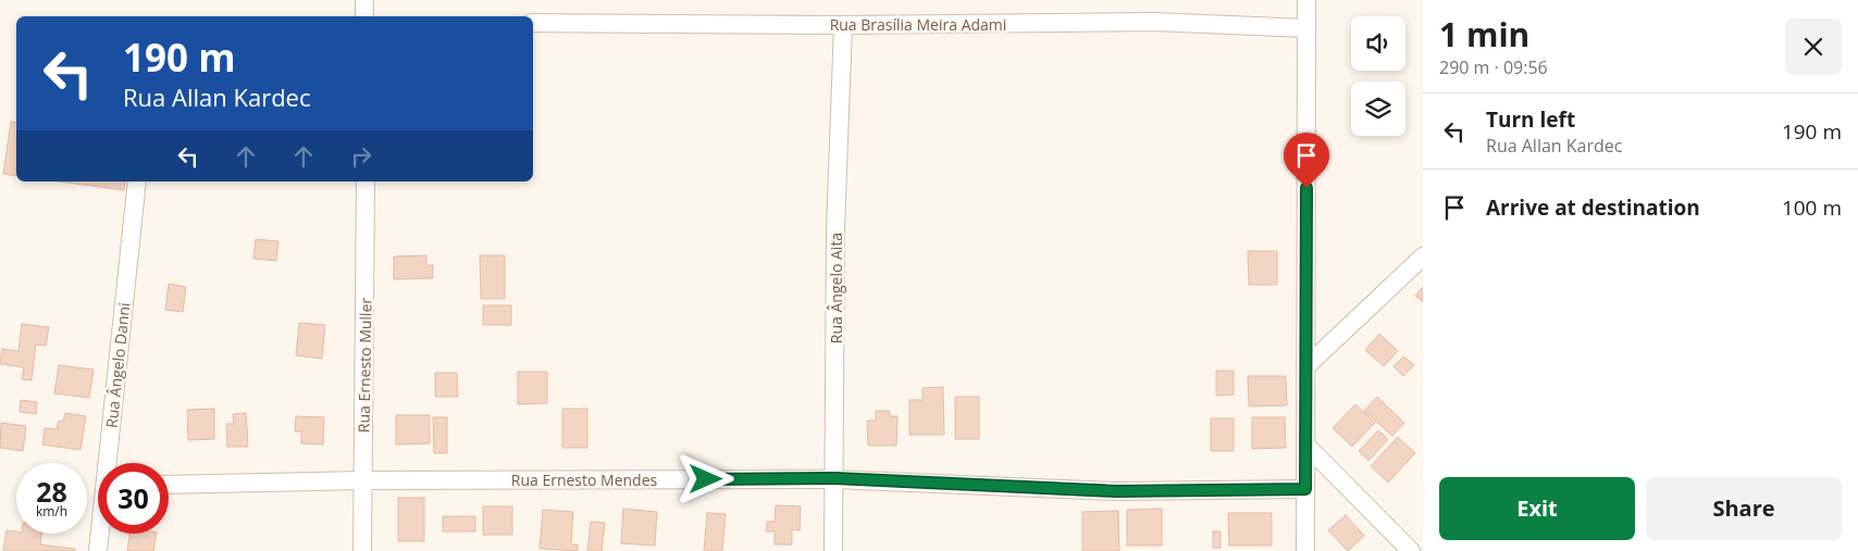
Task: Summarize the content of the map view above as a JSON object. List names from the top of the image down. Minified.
{"streets":{"street":["Rua Brasília Meira Adami","Rua Ângelo Aita","Rua Ângelo Danni","Rua Ernesto Muller","Rua Ernesto Mendes"]},"crossings":[["Rua Brasília Meira Adami","Rua Ângelo Aita"],["Rua Ângelo Aita","Rua Ernesto Mendes"],["Rua Ernesto Muller","Rua Ernesto Mendes"]],"page":{"heading":["1 min","290 m · 09:56"],"turn":["190 m","Rua Allan Kardec"],"list":[{"name":"Turn left","note":"Rua Allan Kardec","value":"190 m"},{"name":"Arrive at destination","value":"100 m"}],"speed":"28 km/h","limit":"30","buttons":["Exit","Share"]}}
